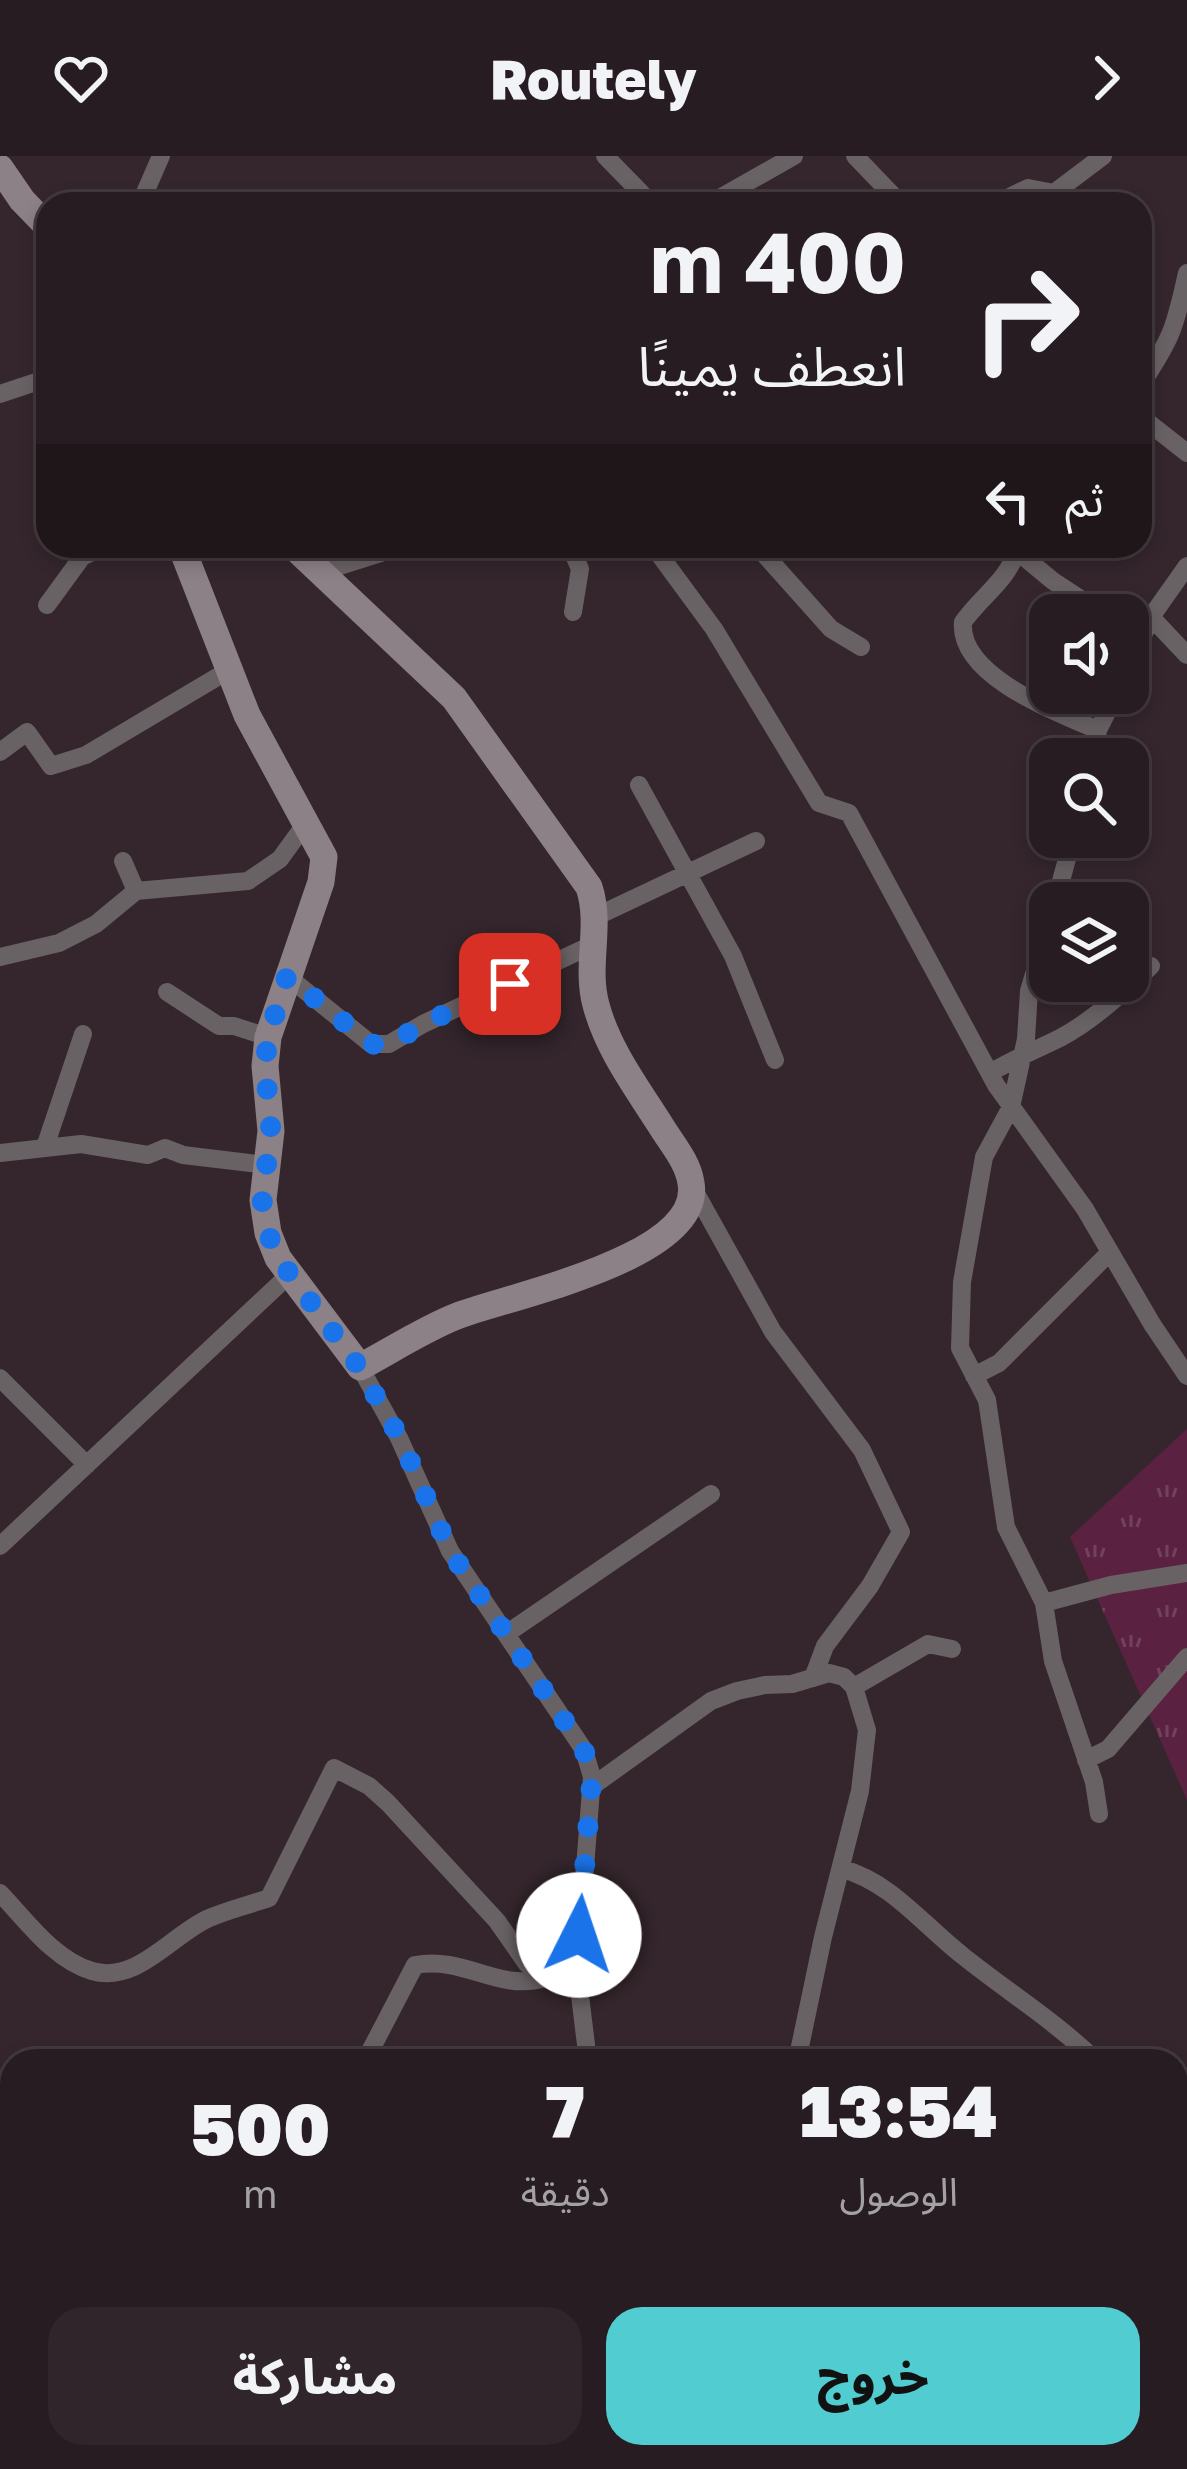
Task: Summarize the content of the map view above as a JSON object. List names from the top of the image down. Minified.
{"page":{"header":"Routely","turn":["400 m","انعطف يمينًا"],"then":"ثم","eta":["13:54","الوصول","7","دقيقة","500","m"],"buttons":["خروج","مشاركة"]}}
